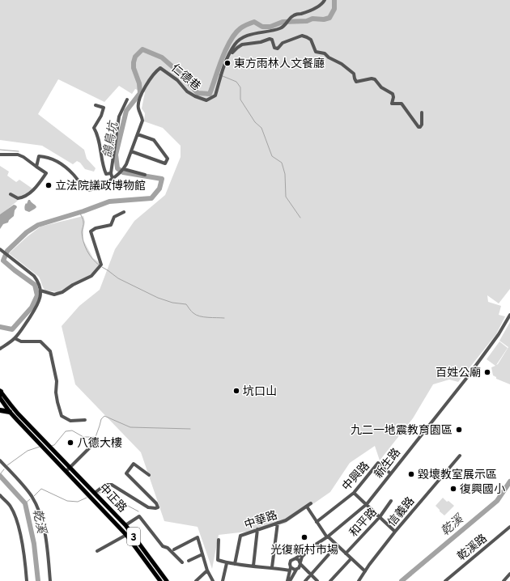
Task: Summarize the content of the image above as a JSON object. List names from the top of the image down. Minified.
{"streets":{"main road":["中正路","3"],"street":["仁德巷","新生路","中興路","信義路","中華路","和平路","乾溪路"]},"crossings":[["新生路","中興路"],["中正路","3"]],"water":["鴿鳥坑","乾溪"],"places":["東方雨林人文餐廳","立法院議政博物館","百姓公廟","坑口山","九二一地震教育園區","八德大樓","毀壞教室展示區","復興國小","光復新村市場"]}
